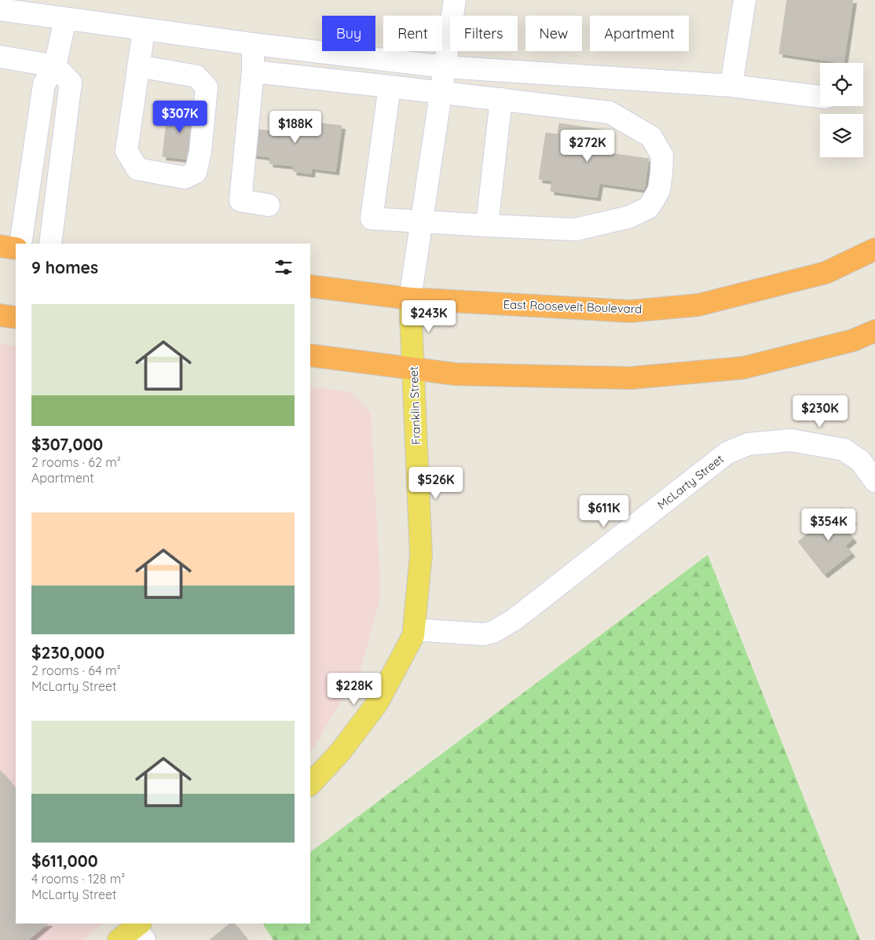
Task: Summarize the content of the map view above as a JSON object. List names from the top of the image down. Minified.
{"streets":{"highway":["East Roosevelt Boulevard"],"main road":["Franklin Street"],"street":["McLarty Street"]},"crossings":[["East Roosevelt Boulevard","Franklin Street"],["Franklin Street","McLarty Street"]],"page":{"chip":["Buy","Rent","Filters","New","Apartment"],"price":["$307K","$188K","$272K","$243K","$230K","$526K","$611K","$354K","$228K"],"heading":"9 homes","list":[{"name":"$307,000","note":"2 rooms · 62 m² · Apartment"},{"name":"$230,000","note":"2 rooms · 64 m² · McLarty Street"},{"name":"$611,000","note":"4 rooms · 128 m² · McLarty Street"}]}}
